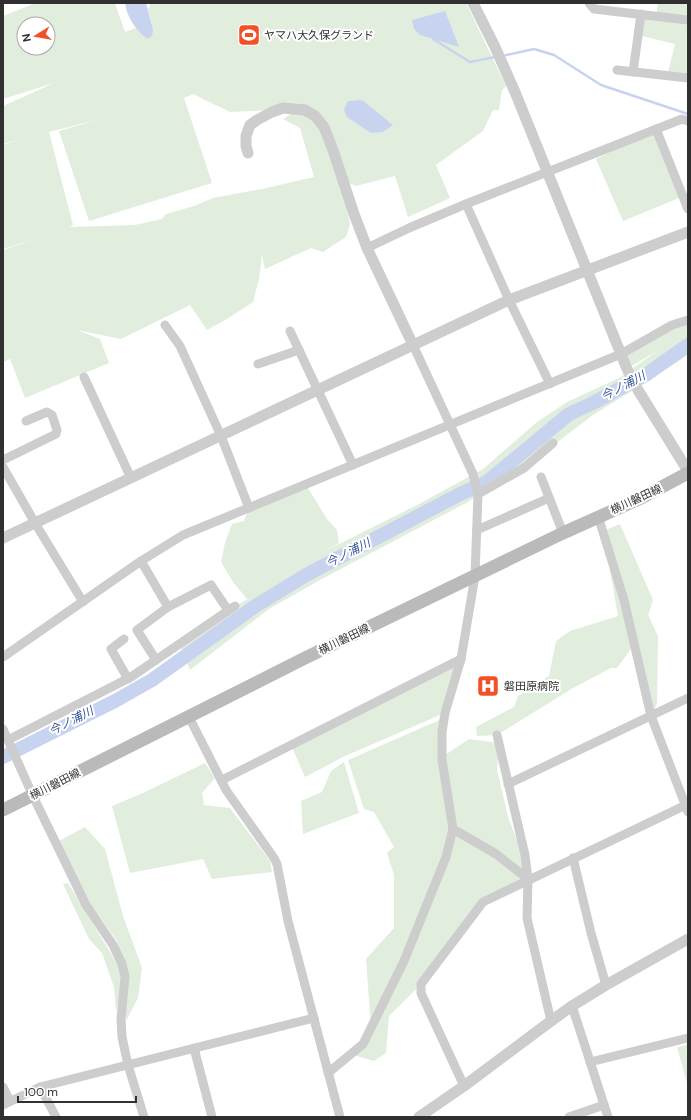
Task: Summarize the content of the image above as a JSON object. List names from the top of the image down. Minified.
{"streets":{"main road":["横川磐田線"]},"water":["今ノ浦川"],"places":{"sports":["ヤマハ大久保グランド"],"hospital":["磐田原病院"]},"scale_bar":"100 m","north":"left"}
